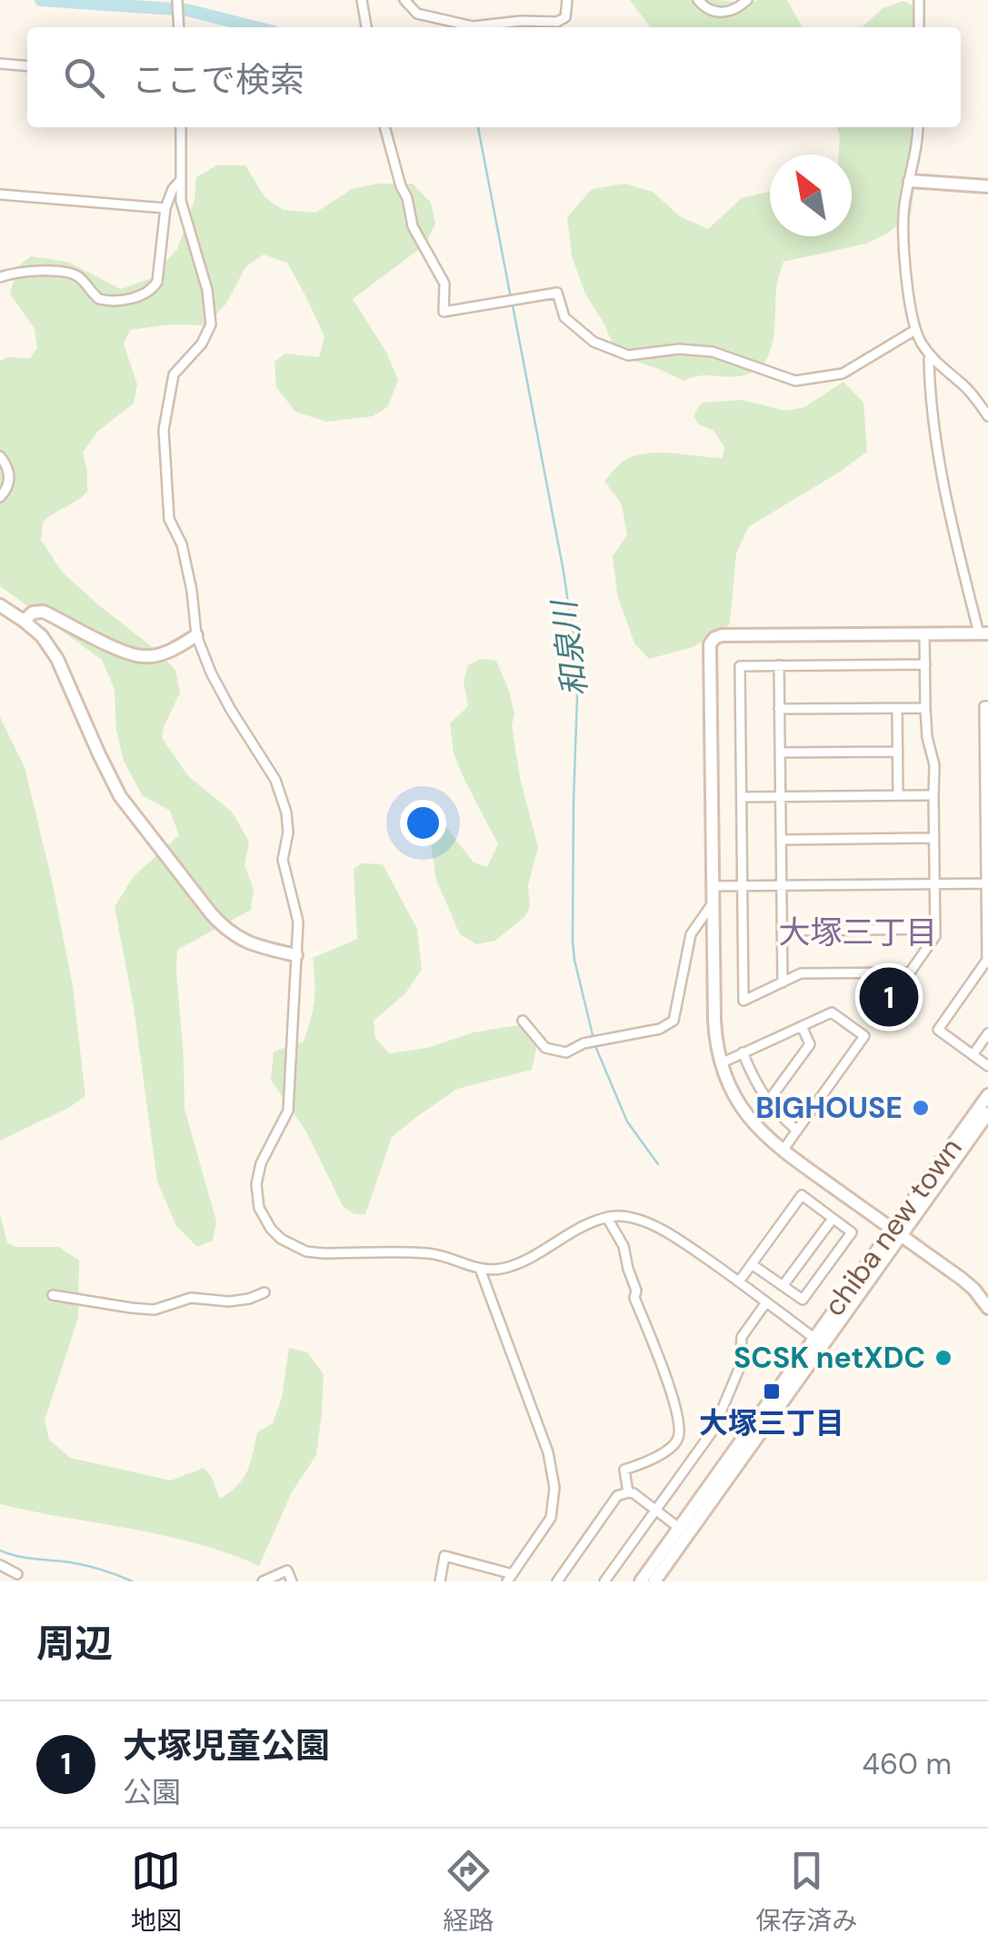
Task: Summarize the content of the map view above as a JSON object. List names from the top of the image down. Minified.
{"streets":{"street":["chiba new town"]},"districts":["大塚三丁目"],"water":["和泉川"],"places":{"other":["BIGHOUSE","SCSK netXDC"],"transit":["大塚三丁目"]},"north":"top left","page":{"search":"ここで検索","pins":"1","heading":"周辺","list":[{"mark":"1","name":"大塚児童公園","note":"公園","value":"460 m"}],"nav":["地図","経路","保存済み"]}}
